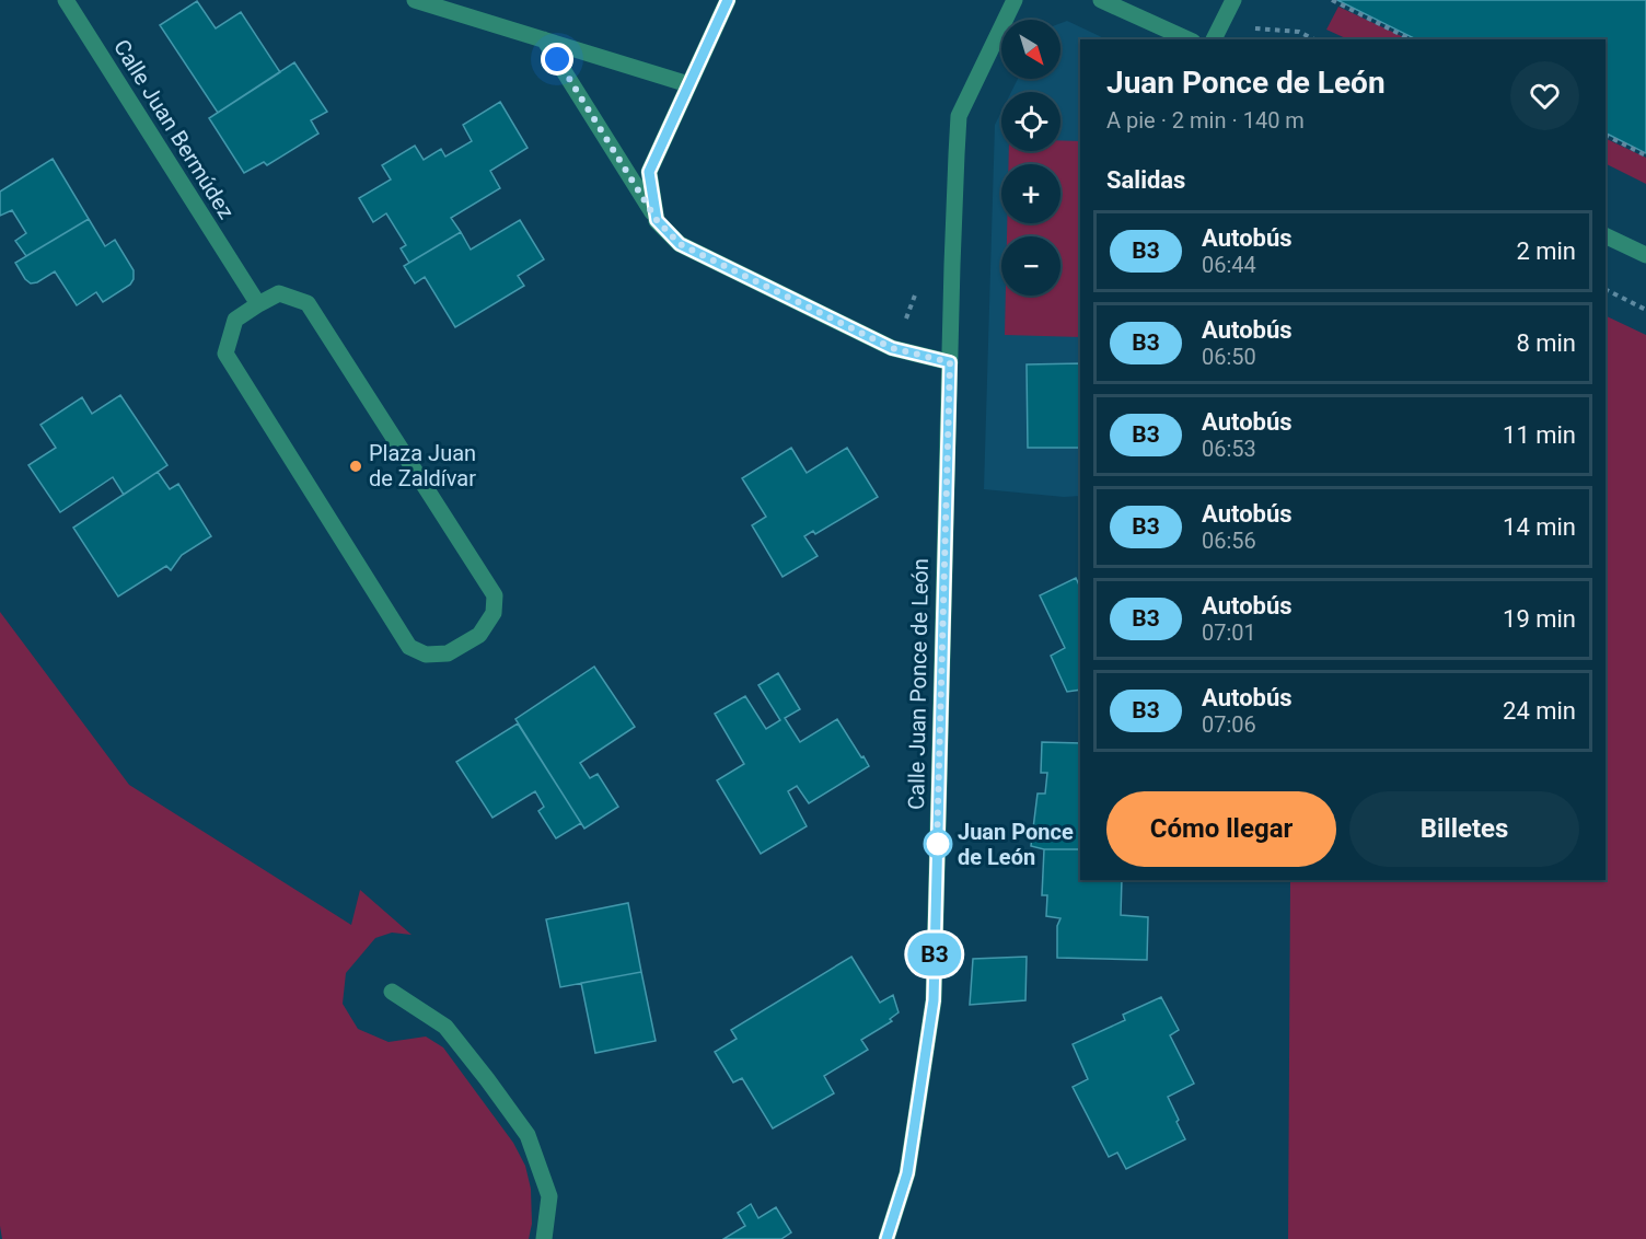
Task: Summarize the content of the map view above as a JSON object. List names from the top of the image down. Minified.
{"streets":{"street":["Calle Juan Bermúdez","Calle Juan Ponce de León"]},"places":["Plaza Juan de Zaldívar","Juan Ponce de León"],"lines":["bus line B3"],"north":"bottom right","page":{"on_map":"B3","map_buttons":["+","−"],"heading":[["Juan Ponce de León","A pie · 2 min · 140 m"],"Salidas"],"list":[{"mark":"B3","name":"Autobús","note":"06:44","value":"2 min"},{"mark":"B3","name":"Autobús","note":"06:50","value":"8 min"},{"mark":"B3","name":"Autobús","note":"06:53","value":"11 min"},{"mark":"B3","name":"Autobús","note":"06:56","value":"14 min"},{"mark":"B3","name":"Autobús","note":"07:01","value":"19 min"},{"mark":"B3","name":"Autobús","note":"07:06","value":"24 min"}],"buttons":["Cómo llegar","Billetes"]}}
